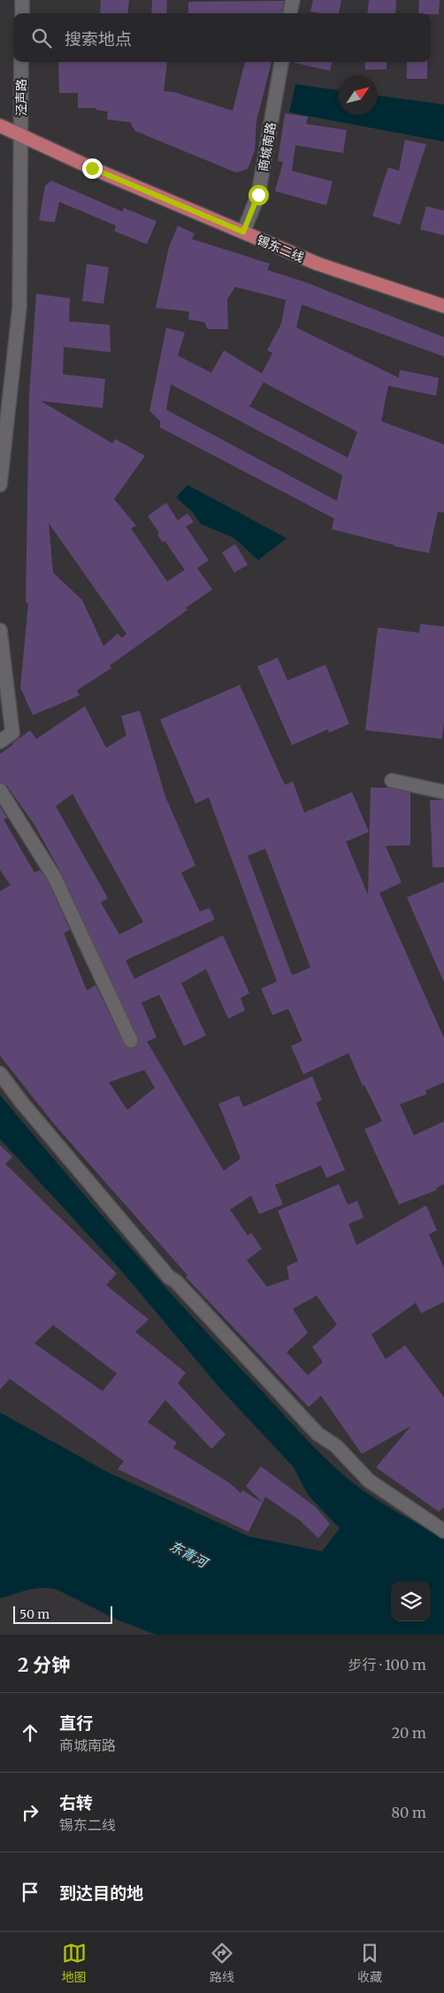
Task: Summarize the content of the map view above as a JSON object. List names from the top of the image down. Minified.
{"streets":{"main road":["锡东二线"],"street":["泾声路","商城南路"]},"crossings":[["泾声路","锡东二线"],["商城南路","锡东二线"]],"water":["东青河"],"scale_bar":"50 m","north":"top right","page":{"search":"搜索地点","scale":"50 m","heading":["2 分钟","步行 · 100 m"],"list":[["直行","商城南路","20 m"],["右转","锡东二线","80 m"],"到达目的地"],"nav":["地图","路线","收藏"]}}
